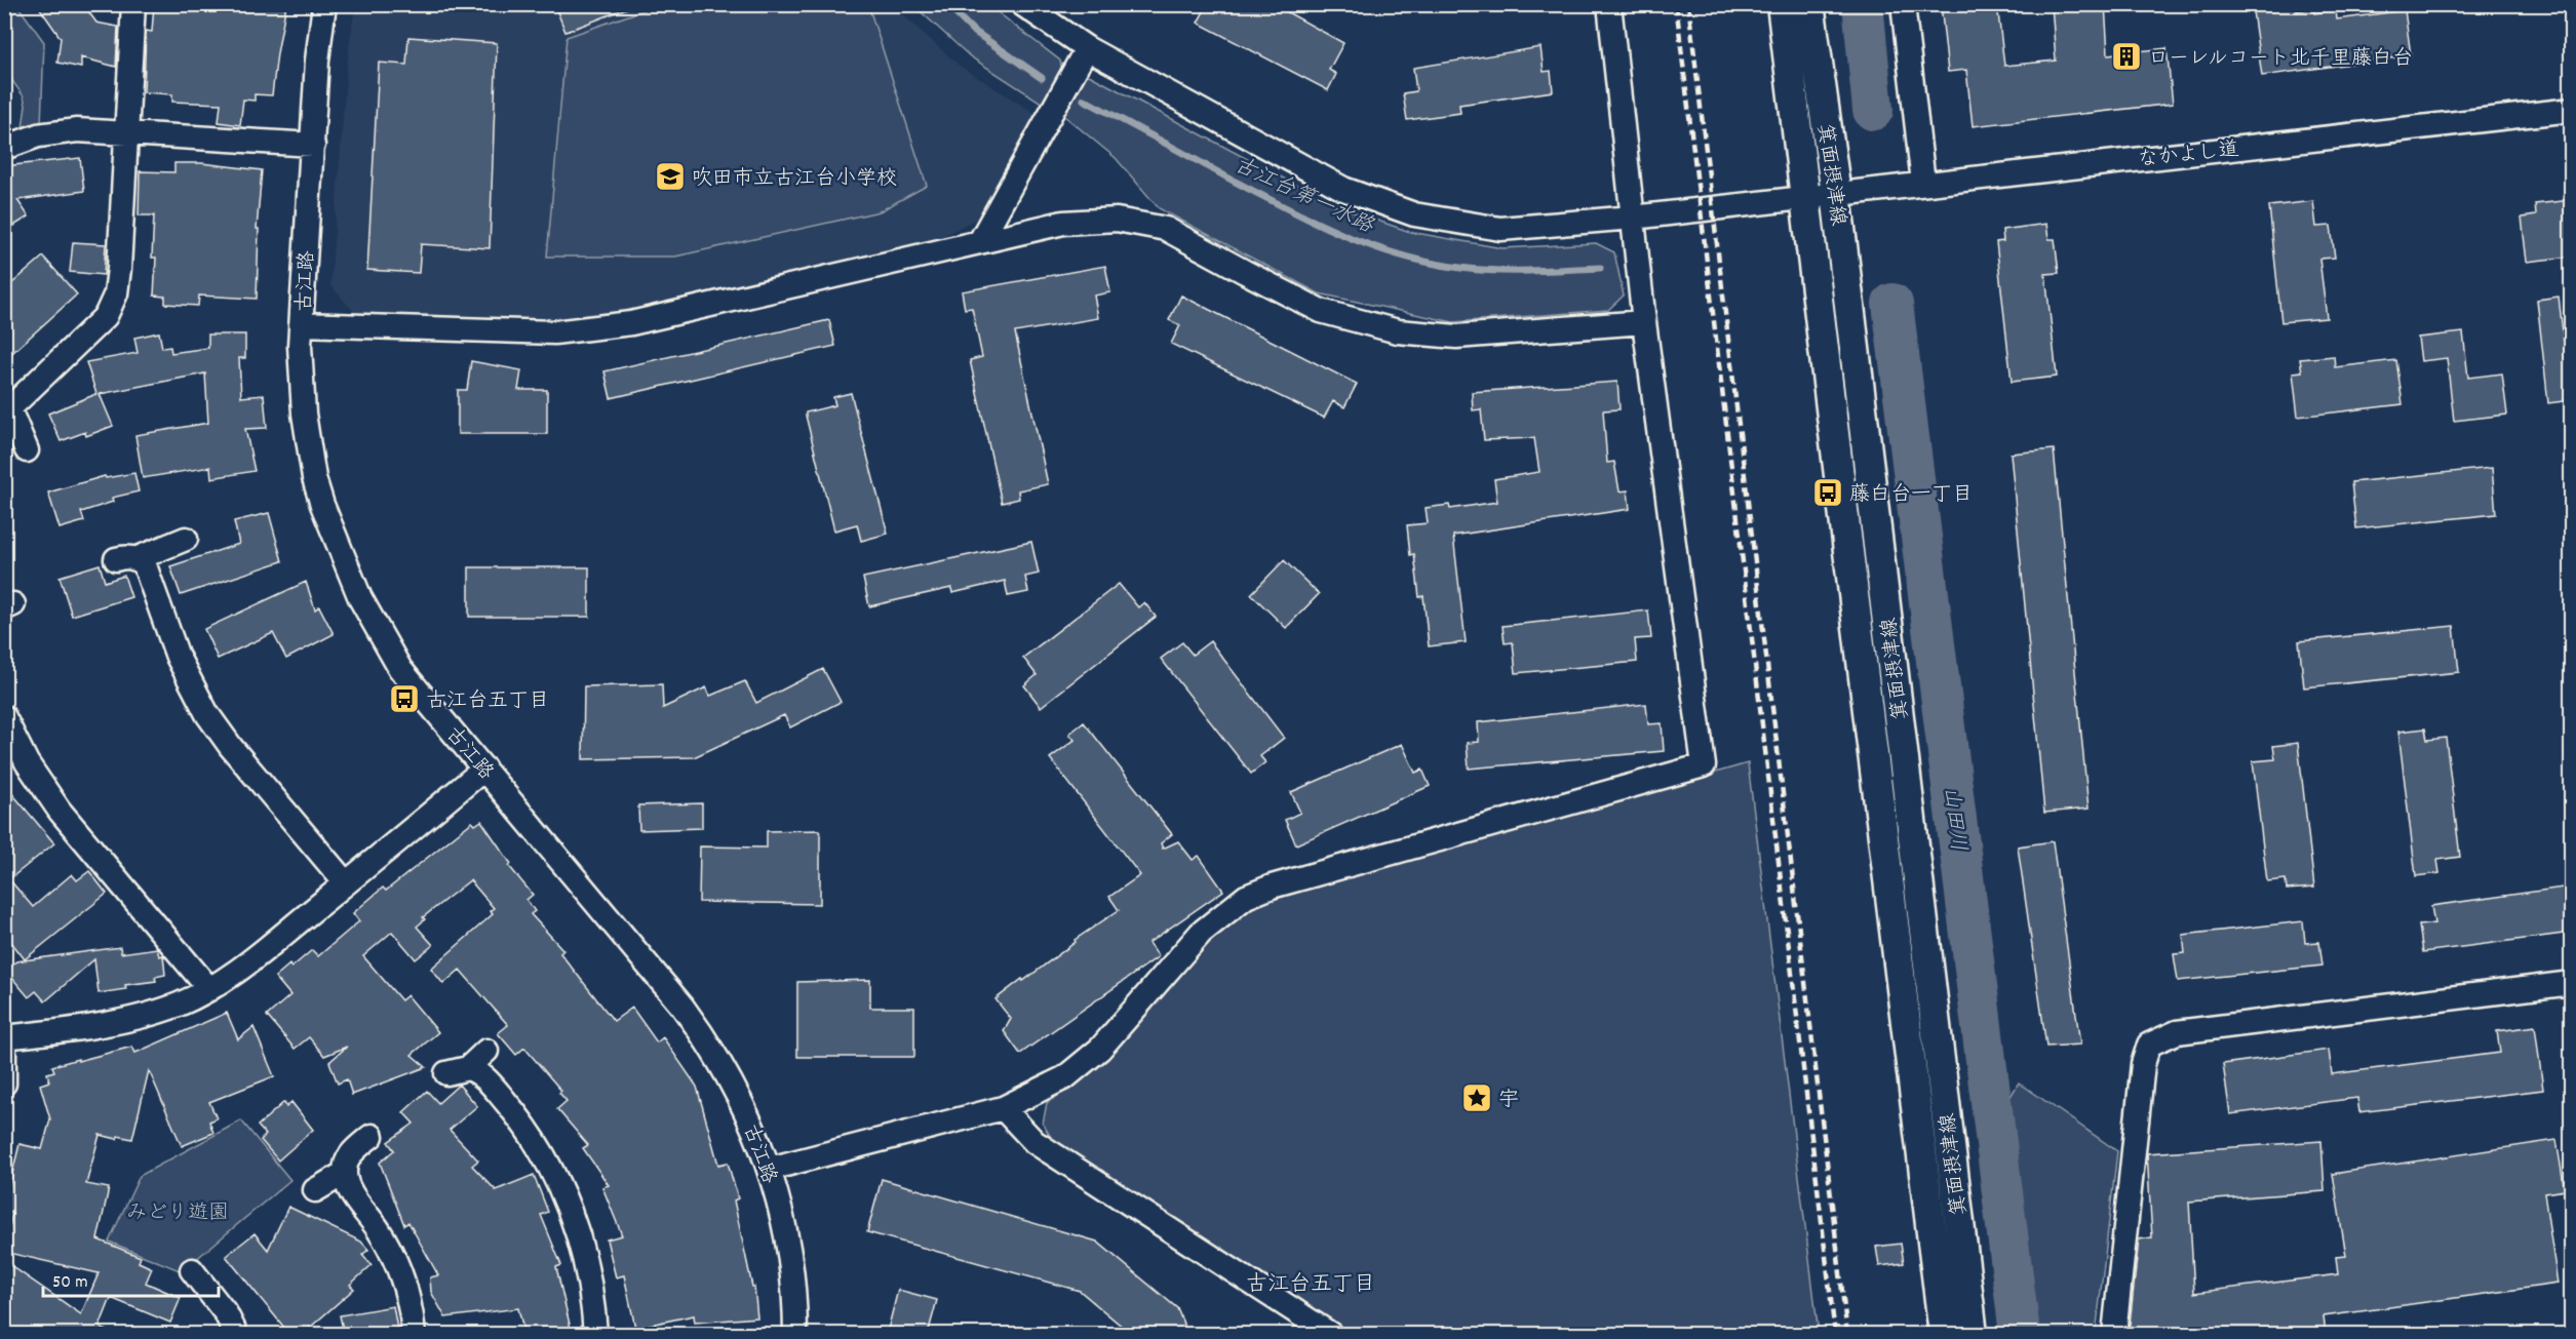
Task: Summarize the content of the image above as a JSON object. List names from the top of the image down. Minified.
{"streets":{"main road":["箕面摂津線"],"street":["なかよし道","古江路"]},"crossings":[["なかよし道","箕面摂津線"]],"districts":["古江台五丁目"],"water":["古江台第一水路","山田川"],"parks":["みどり遊園"],"places":{"building":["ローレルコート北千里藤白台"],"school or university":["吹田市立古江台小学校"],"bus stop":["藤白台一丁目","古江台五丁目"],"place":["宇"]},"scale_bar":"50 m"}
